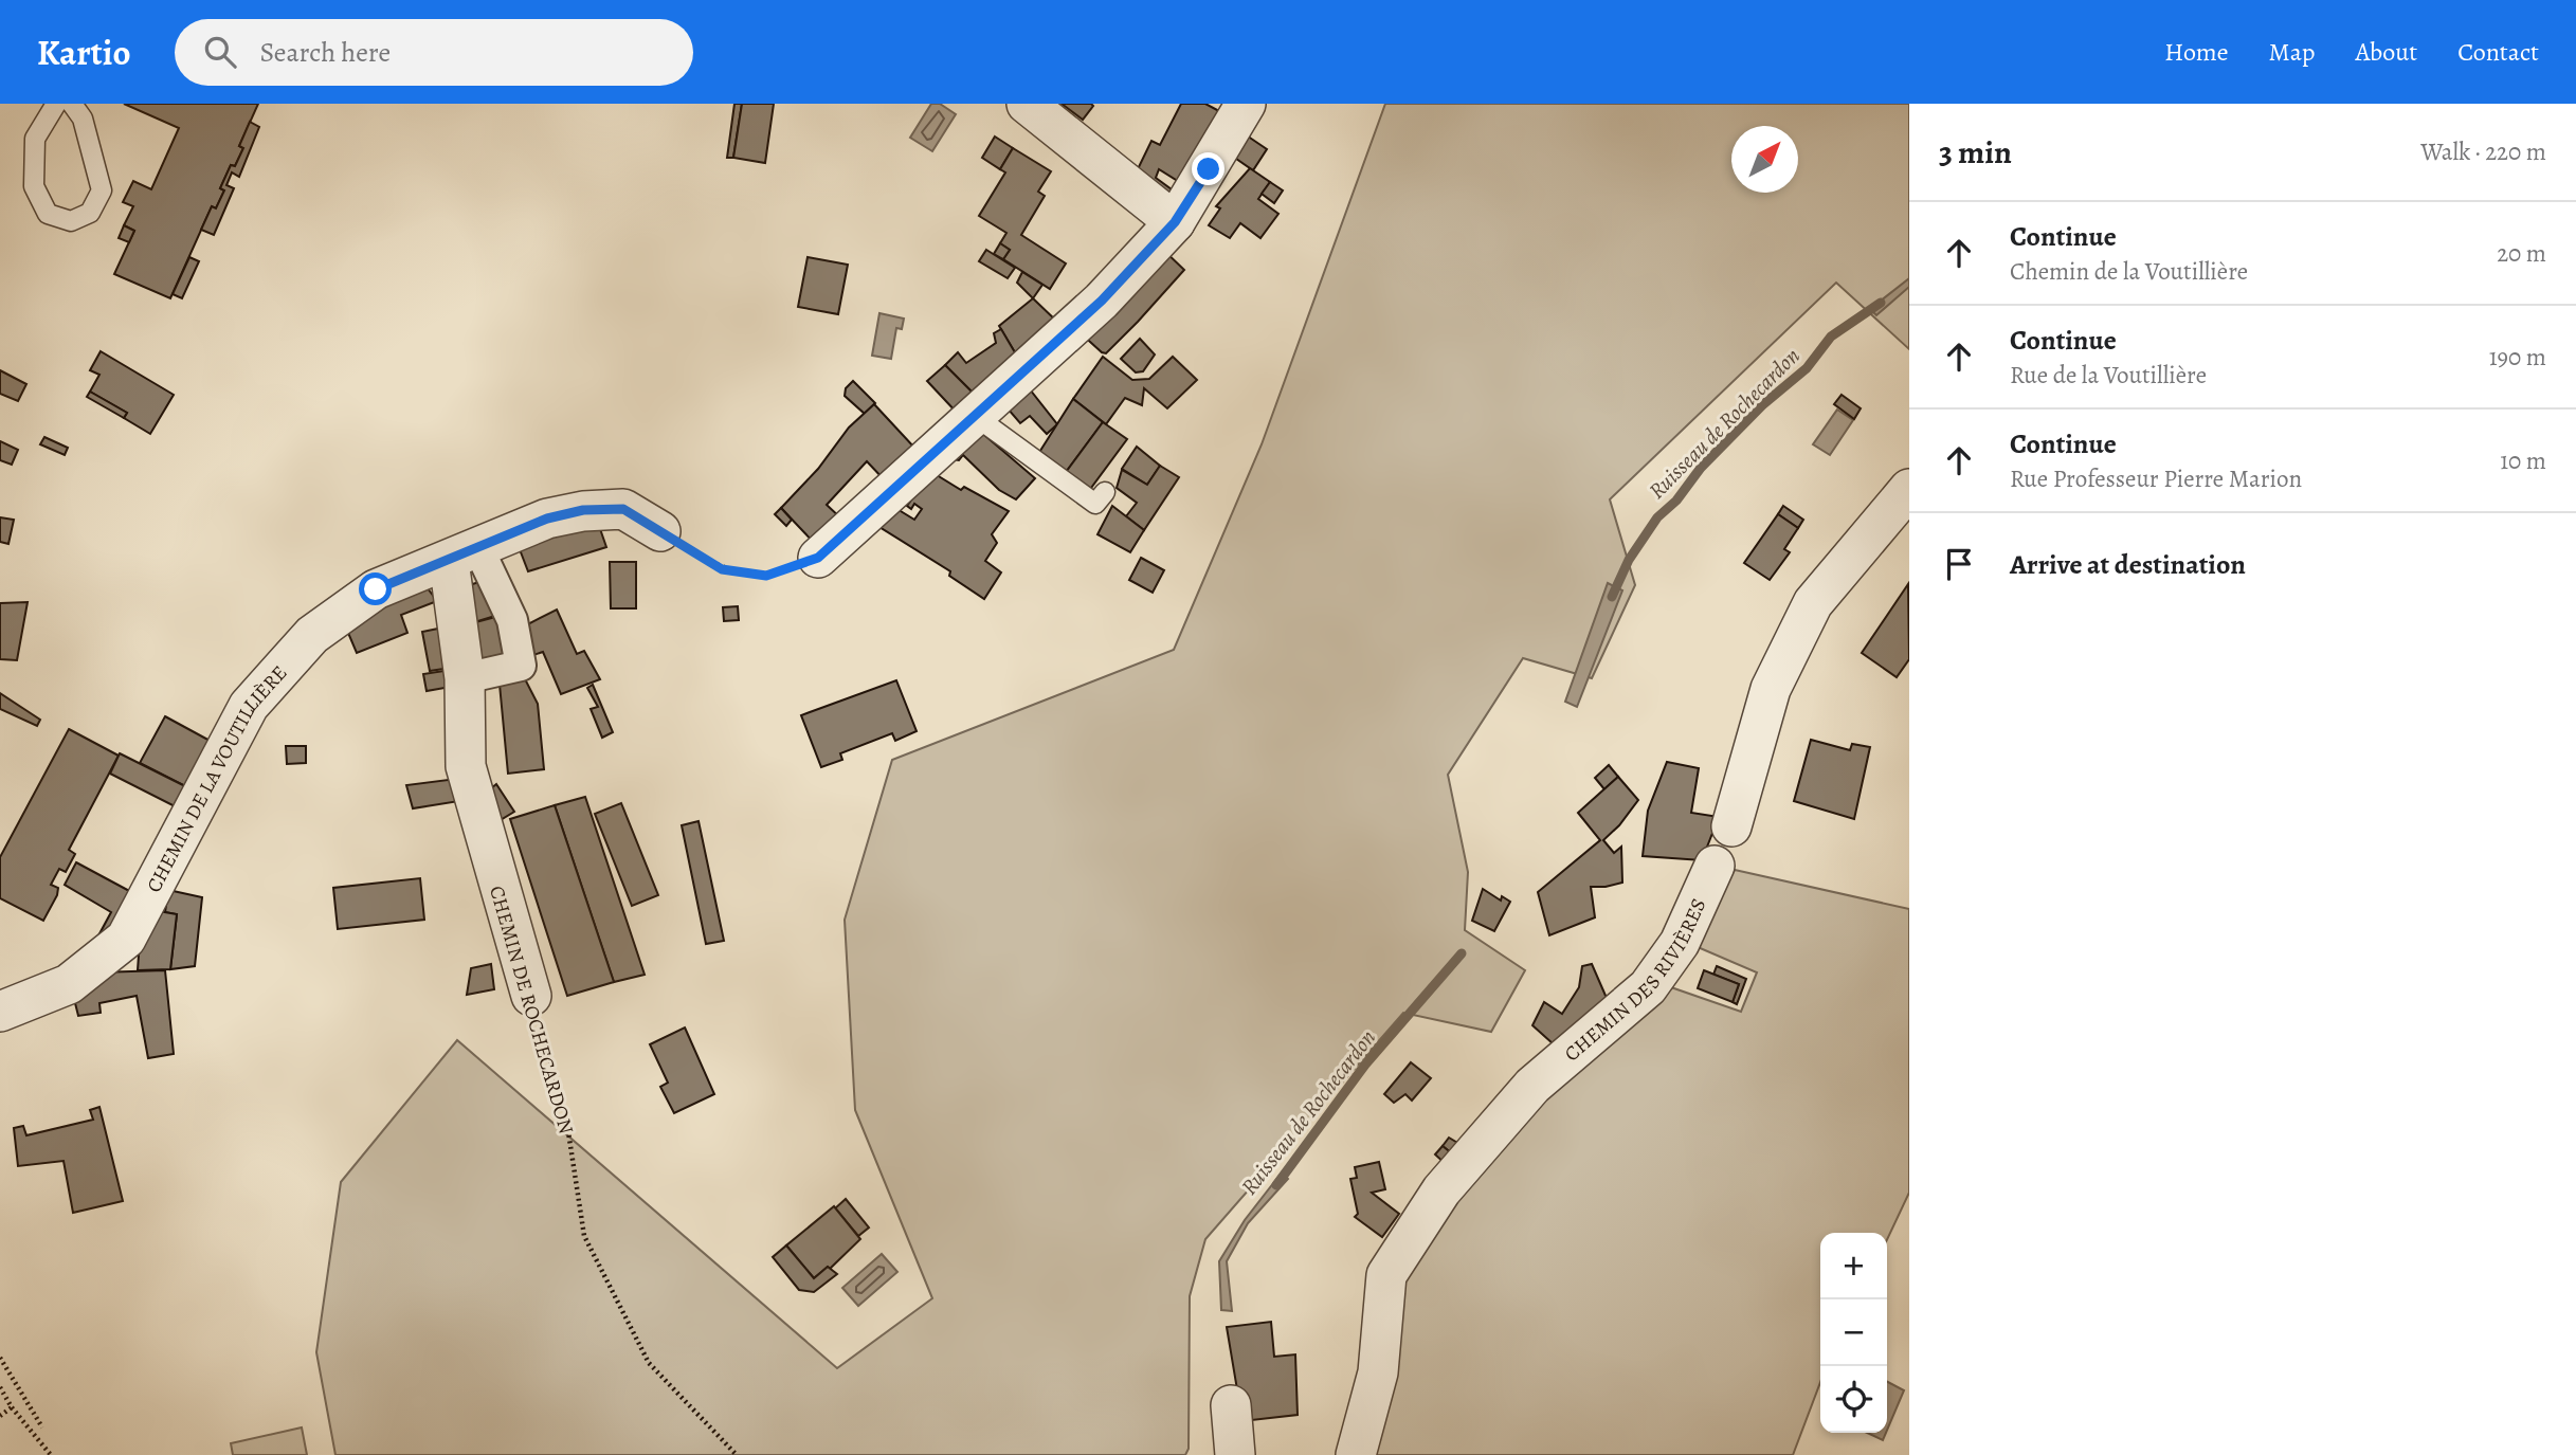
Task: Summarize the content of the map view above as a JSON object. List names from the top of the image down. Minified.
{"streets":{"street":["CHEMIN DE LA VOUTILLIÈRE","CHEMIN DES RIVIÈRES","CHEMIN DE ROCHECARDON"]},"crossings":[["CHEMIN DE LA VOUTILLIÈRE","CHEMIN DE ROCHECARDON"]],"water":["Ruisseau de Rochecardon"],"north":"top right","page":{"header":"Kartio","search":"Search here","nav":["Home","Map","About","Contact"],"heading":["3 min","Walk · 220 m"],"list":[["Continue","Chemin de la Voutillière","20 m"],["Continue","Rue de la Voutillière","190 m"],["Continue","Rue Professeur Pierre Marion","10 m"],"Arrive at destination"],"map_buttons":["+","−"]}}
